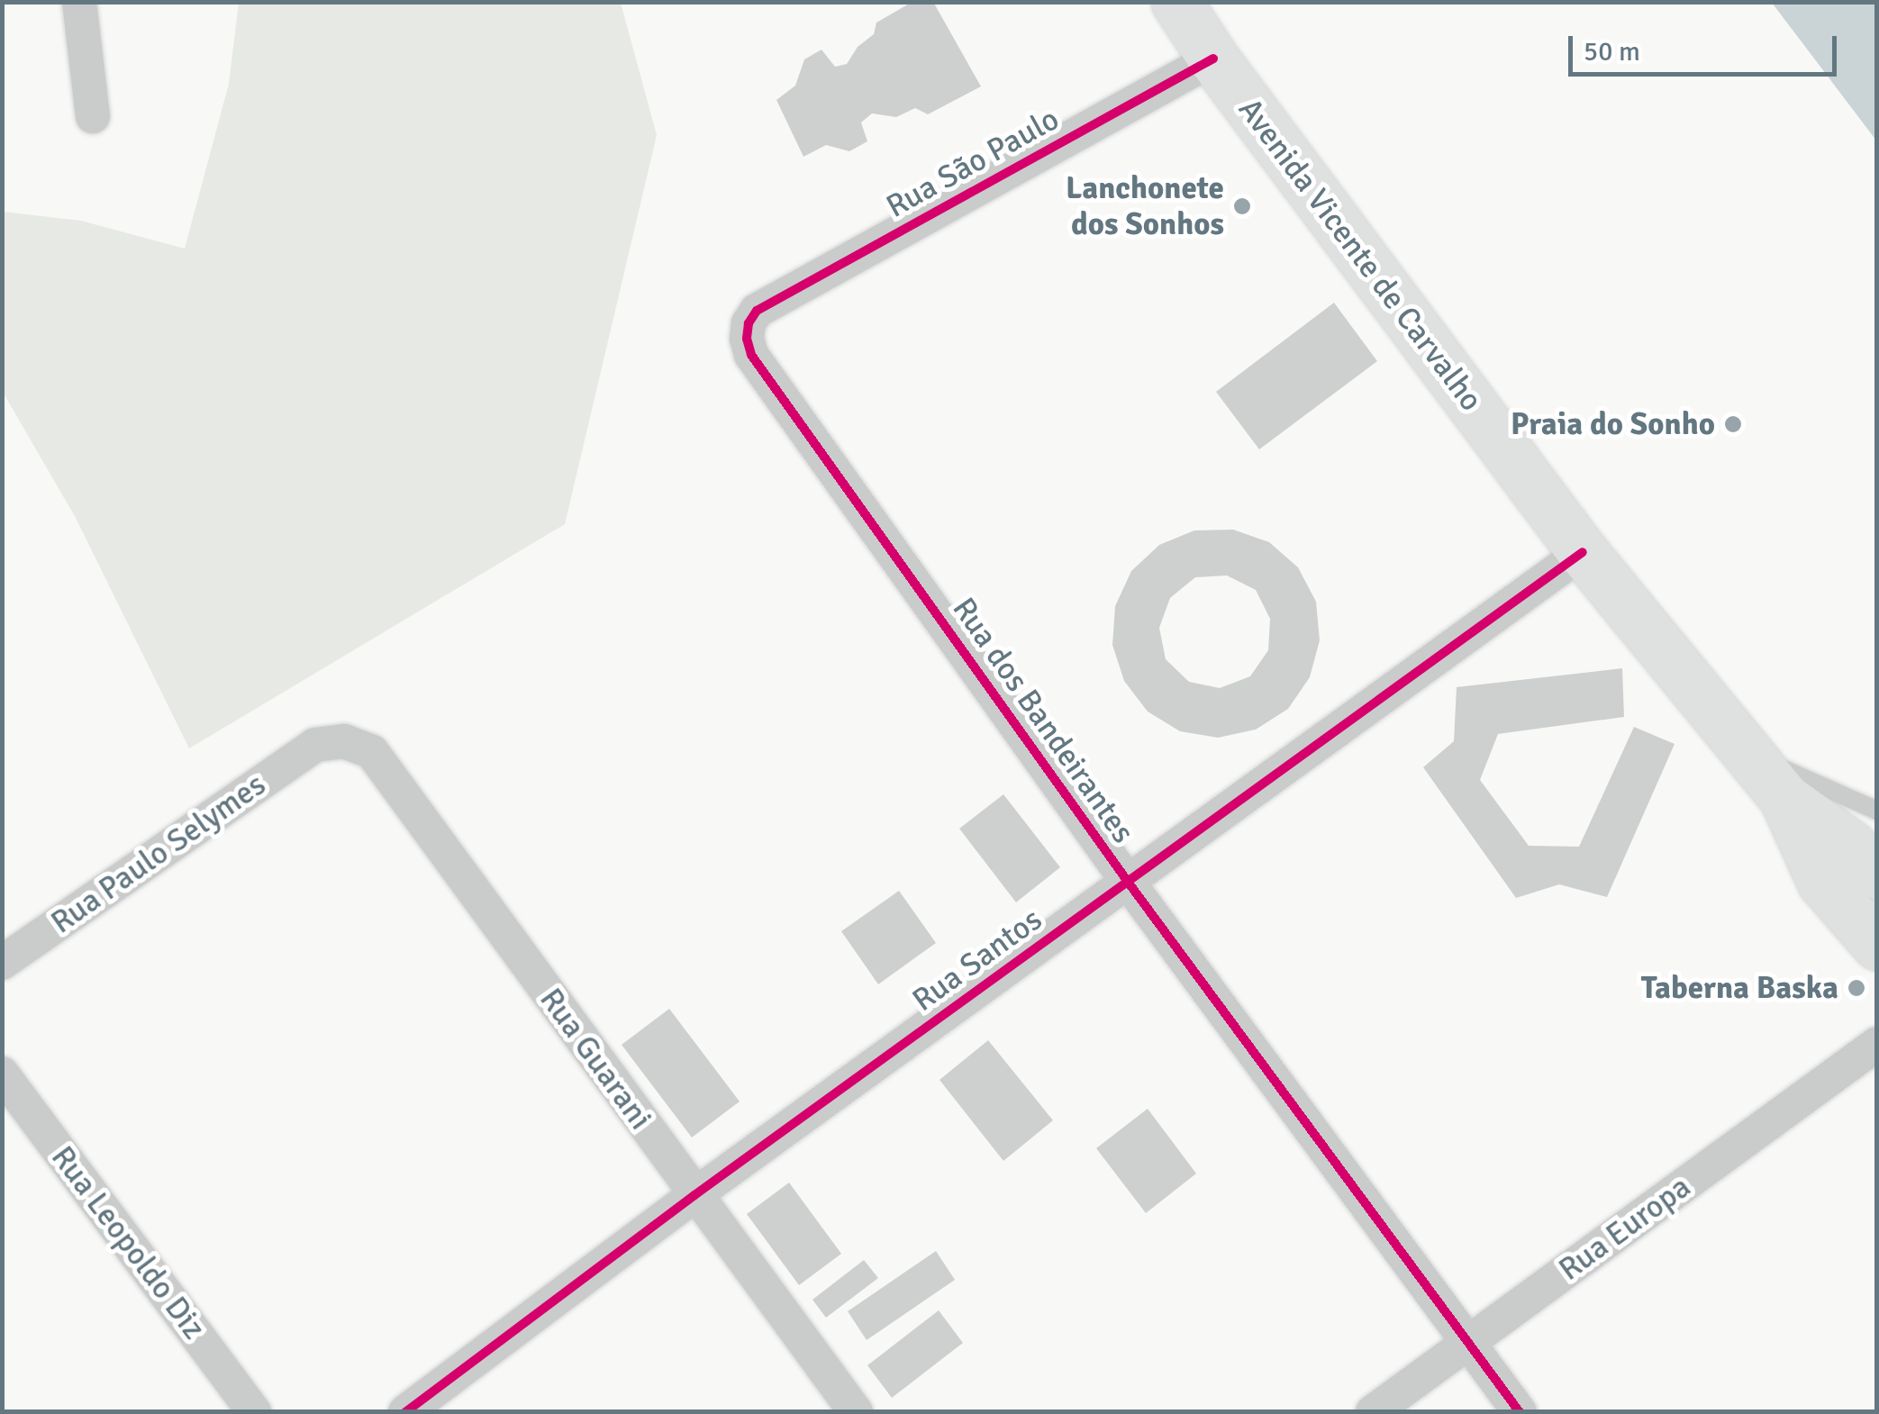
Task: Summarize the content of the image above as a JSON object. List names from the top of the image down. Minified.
{"streets":{"main road":["Avenida Vicente de Carvalho"],"street":["Rua São Paulo","Rua dos Bandeirantes","Rua Paulo Selymes","Rua Santos","Rua Guarani","Rua Europa","Rua Leopoldo Diz"]},"crossings":[["Rua São Paulo","Avenida Vicente de Carvalho"],["Rua São Paulo","Rua dos Bandeirantes"],["Avenida Vicente de Carvalho","Rua Santos"],["Rua dos Bandeirantes","Rua Santos"],["Rua dos Bandeirantes","Rua Europa"],["Rua Paulo Selymes","Rua Guarani"],["Rua Santos","Rua Guarani"]],"places":["Lanchonete dos Sonhos","Praia do Sonho","Taberna Baska"],"scale_bar":"50 m"}
